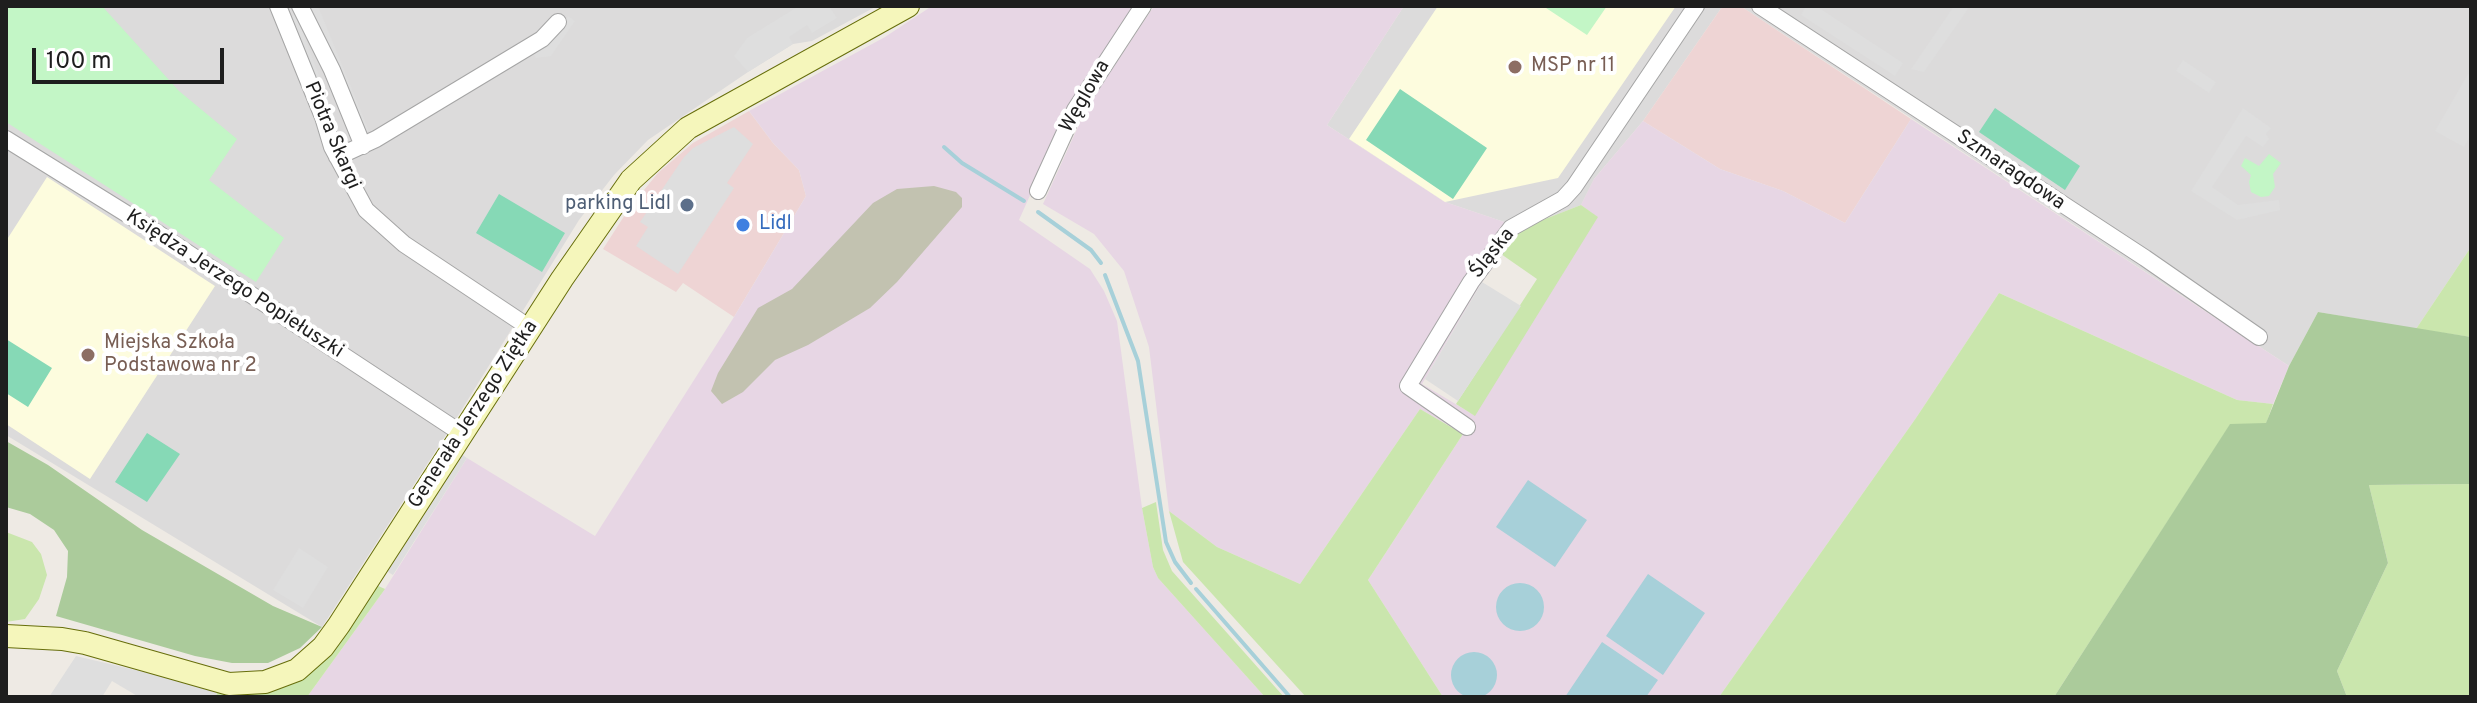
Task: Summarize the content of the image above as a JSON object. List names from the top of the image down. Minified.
{"streets":{"street":["Węglowa","Piotra Skargi","Szmaragdowa","Śląska","Księdza Jerzego Popiełuszki","Generała Jerzego Ziętka"]},"crossings":[["Piotra Skargi","Generała Jerzego Ziętka"],["Księdza Jerzego Popiełuszki","Generała Jerzego Ziętka"]],"places":["MSP nr 11","parking Lidl","Lidl","Miejska Szkoła Podstawowa nr 2"],"scale_bar":"100 m"}
